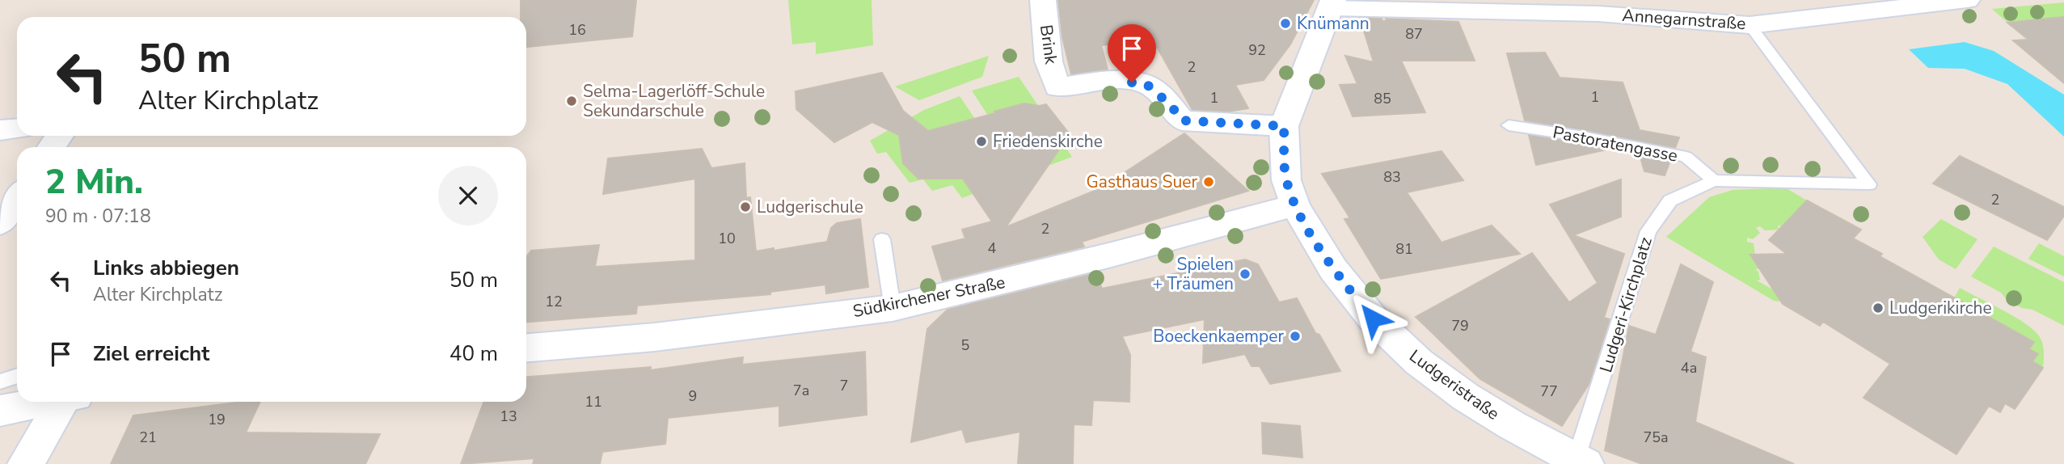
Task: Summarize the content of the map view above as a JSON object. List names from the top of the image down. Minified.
{"streets":{"street":["Annegarnstraße","Brink","Südkirchener Straße","Ludgeristraße"],"lane":["Pastoratengasse","Ludgeri-Kirchplatz"]},"crossings":[["Annegarnstraße","Ludgeristraße"],["Brink","Ludgeristraße"],["Pastoratengasse","Ludgeri-Kirchplatz"],["Südkirchener Straße","Ludgeristraße"],["Ludgeri-Kirchplatz","Ludgeristraße"]],"places":["Knümann","Selma-Lagerlöff-Schule Sekundarschule","Friedenskirche","Gasthaus Suer","Ludgerischule","Spielen + Träumen","Ludgerikirche","Boeckenkaemper"],"house_numbers":["16","87","92","2","1","1","85","83","2","2","10","4","81","12","79","5","4a","7","7a","77","9","11","13","19","21","75a"],"page":{"turn":["50 m","Alter Kirchplatz"],"heading":["2 Min.","90 m · 07:18"],"list":[{"name":"Links abbiegen","note":"Alter Kirchplatz","value":"50 m"},{"name":"Ziel erreicht","value":"40 m"}]}}
